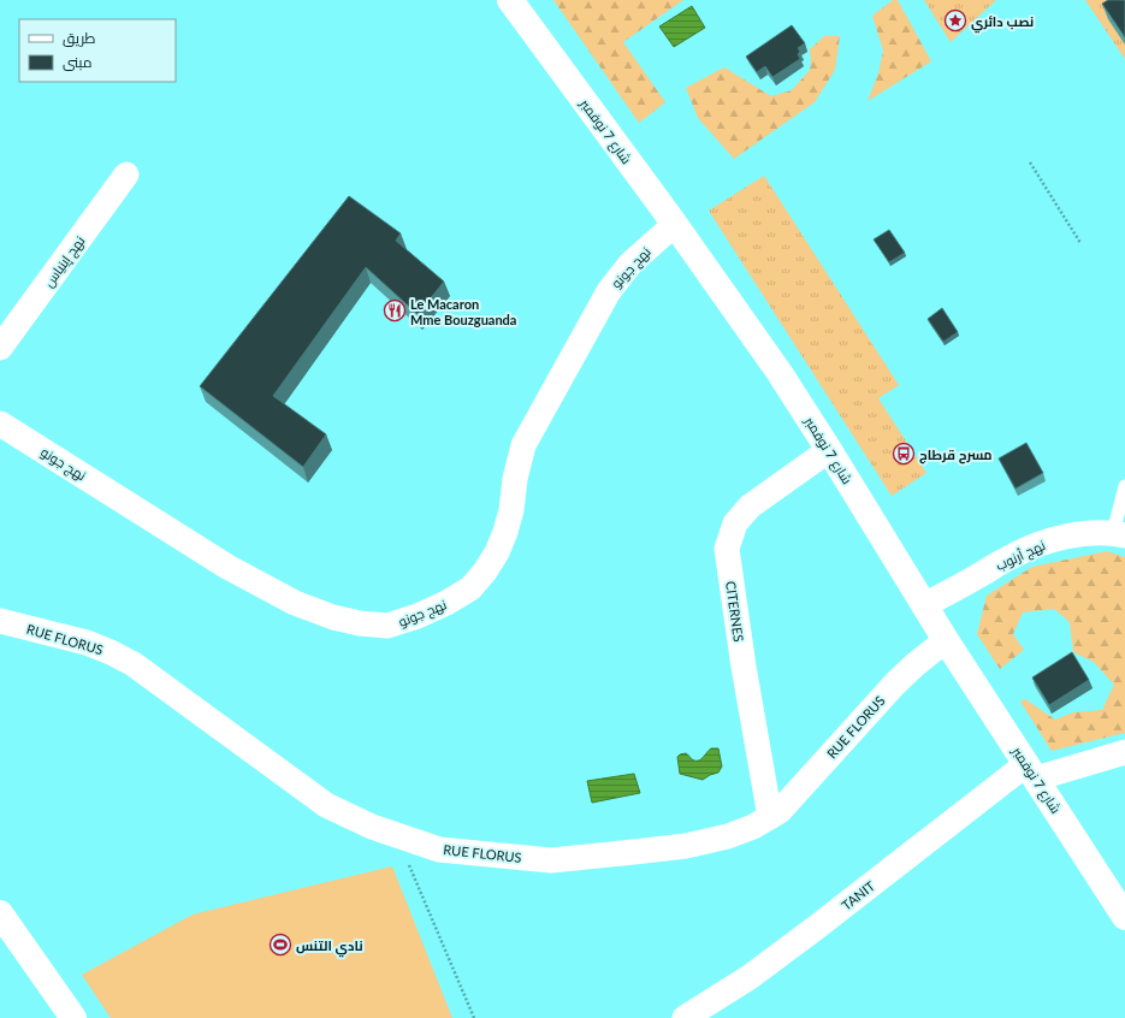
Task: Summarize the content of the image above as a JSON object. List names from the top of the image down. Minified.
{"streets":{"main road":["شارع 7 نوفمبر"],"street":["نهج إينياس","نهج جونو","نهج أرنوب","CITERNES","RUE FLORUS","TANIT"]},"crossings":[["شارع 7 نوفمبر","نهج جونو"],["شارع 7 نوفمبر","نهج أرنوب"],["شارع 7 نوفمبر","CITERNES"],["شارع 7 نوفمبر","RUE FLORUS"],["شارع 7 نوفمبر","TANIT"],["CITERNES","RUE FLORUS"]],"places":{"place":["نصب دائري"],"restaurant":["Le Macaron Mme Bouzguanda"],"bus stop":["مسرح قرطاج"],"sports":["نادي التنس"]},"legend":["طريق","مبنى"]}
